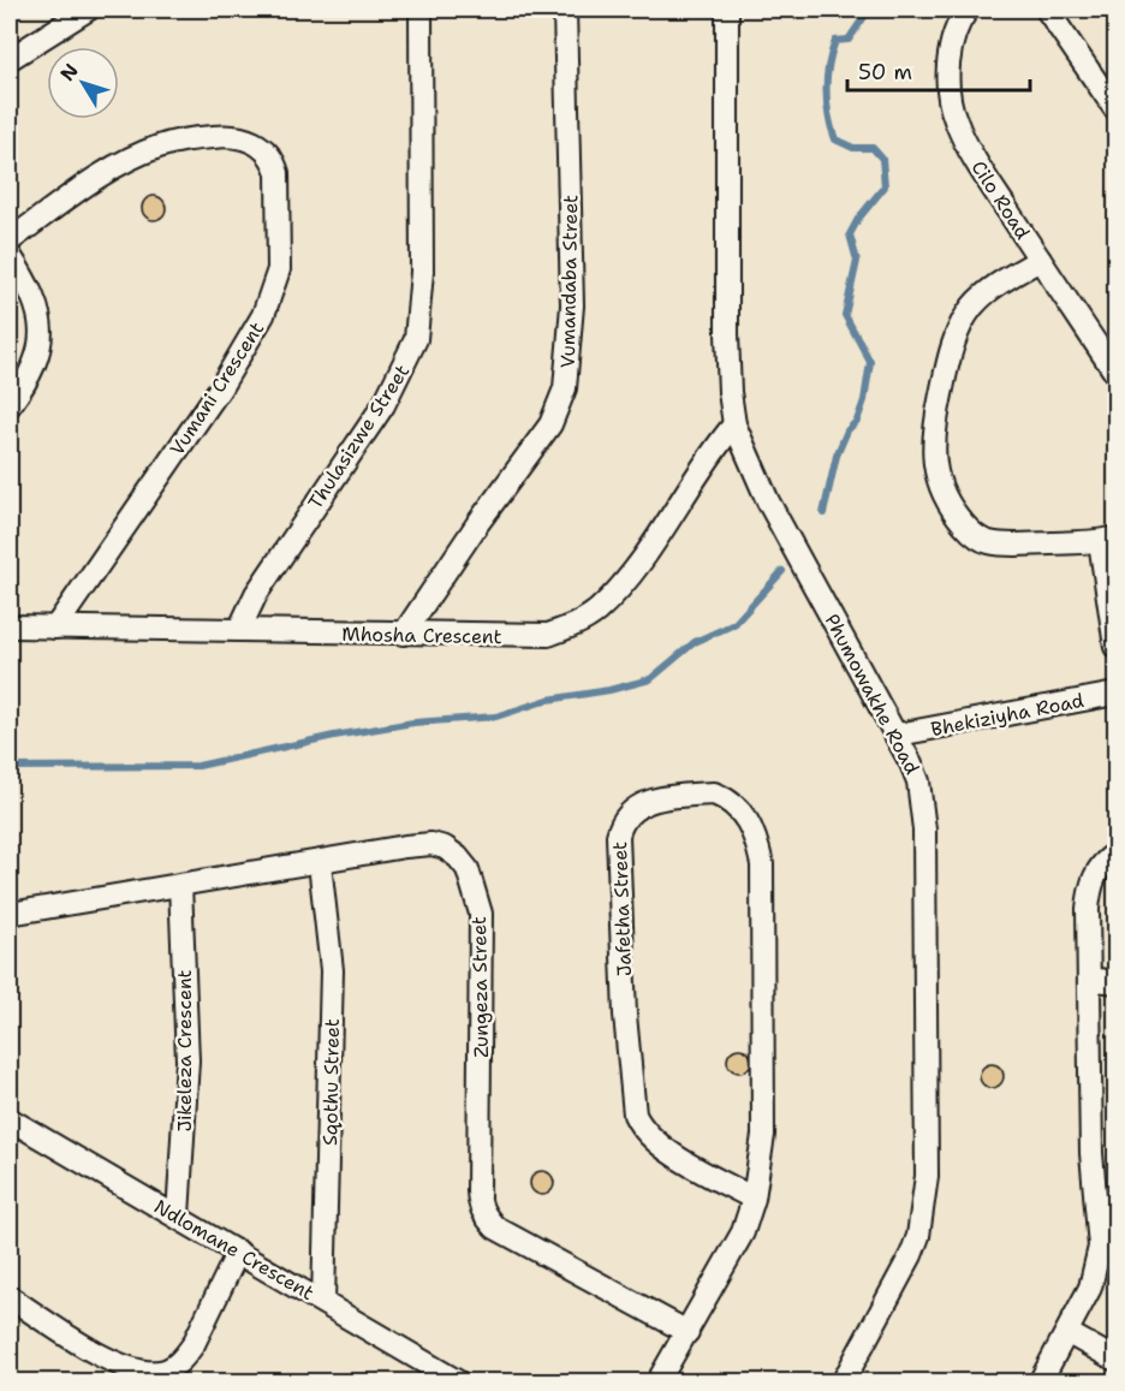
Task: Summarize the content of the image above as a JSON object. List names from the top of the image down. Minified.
{"streets":{"street":["Cilo Road","Vumandaba Street","Vumani Crescent","Thulasizwe Street","Mhosha Crescent","Phumowakhe Road","Bhekiziyha Road","Jafetha Street","Zungeza Street","Jikeleza Crescent","Sqothu Street","Ndlomane Crescent"]},"crossings":[["Vumandaba Street","Mhosha Crescent"],["Vumani Crescent","Mhosha Crescent"],["Thulasizwe Street","Mhosha Crescent"],["Mhosha Crescent","Phumowakhe Road"],["Phumowakhe Road","Bhekiziyha Road"],["Jafetha Street","Zungeza Street"],["Zungeza Street","Jikeleza Crescent"],["Zungeza Street","Sqothu Street"],["Jikeleza Crescent","Ndlomane Crescent"],["Sqothu Street","Ndlomane Crescent"]],"scale_bar":"50 m","north":"top left"}
